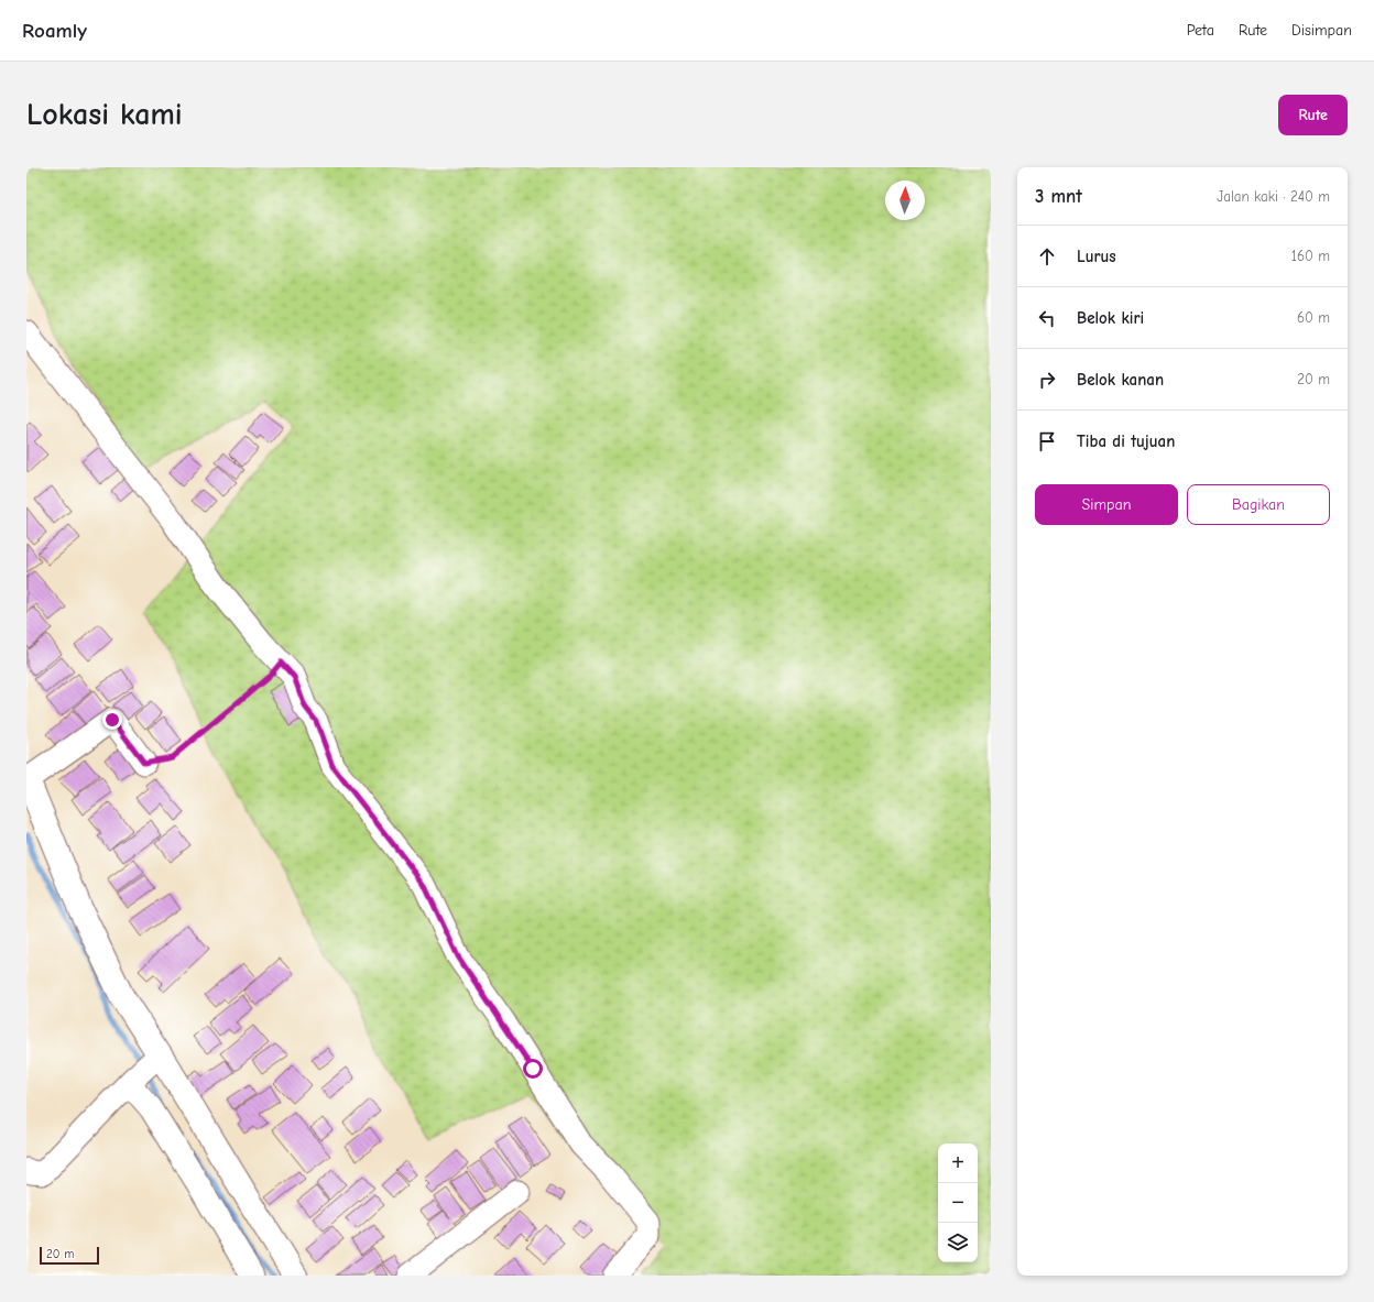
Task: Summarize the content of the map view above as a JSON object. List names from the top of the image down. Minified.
{"scale_bar":"20 m","north":"top","page":{"header":"Roamly","nav":["Peta","Rute","Disimpan"],"buttons":["Rute",["Simpan","Bagikan"]],"title":"Lokasi kami","heading":["3 mnt","Jalan kaki · 240 m"],"list":[["Lurus","160 m"],["Belok kiri","60 m"],["Belok kanan","20 m"],"Tiba di tujuan"],"map_buttons":["+","−"],"scale":"20 m"}}
